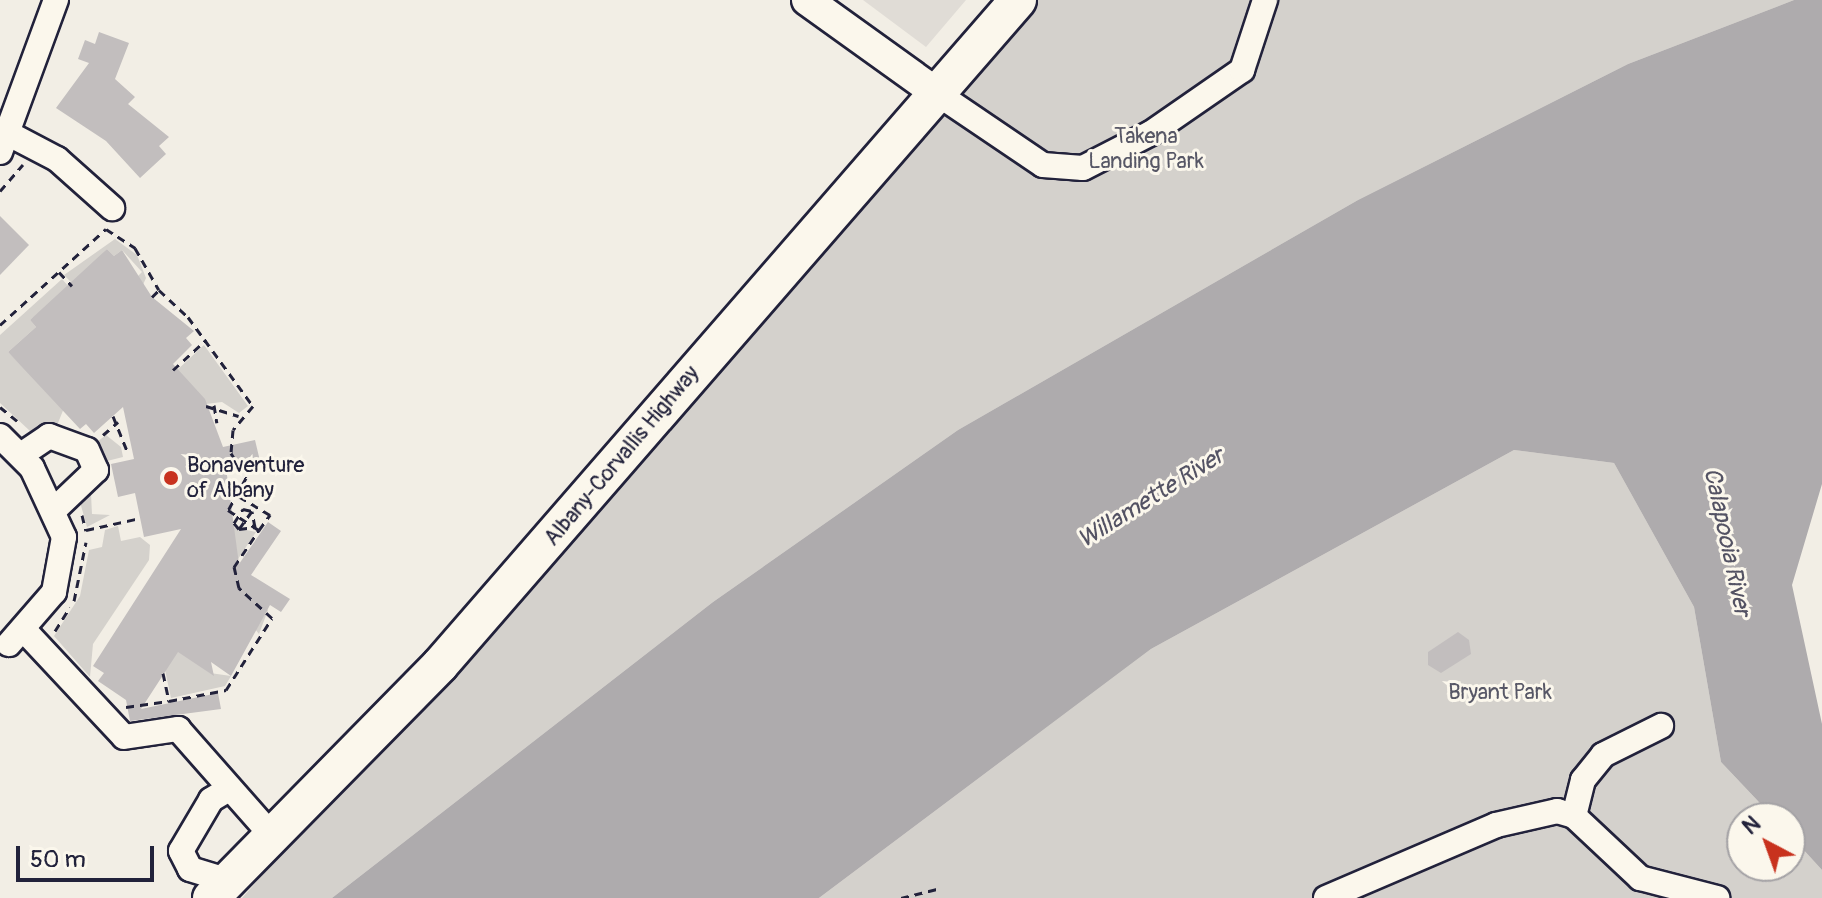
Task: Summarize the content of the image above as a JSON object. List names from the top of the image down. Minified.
{"streets":{"highway":["Albany-Corvallis Highway"]},"water":["Willamette River","Calapooia River"],"parks":["Takena Landing Park","Bryant Park"],"places":["Bonaventure of Albany"],"scale_bar":"50 m","north":"top left"}
